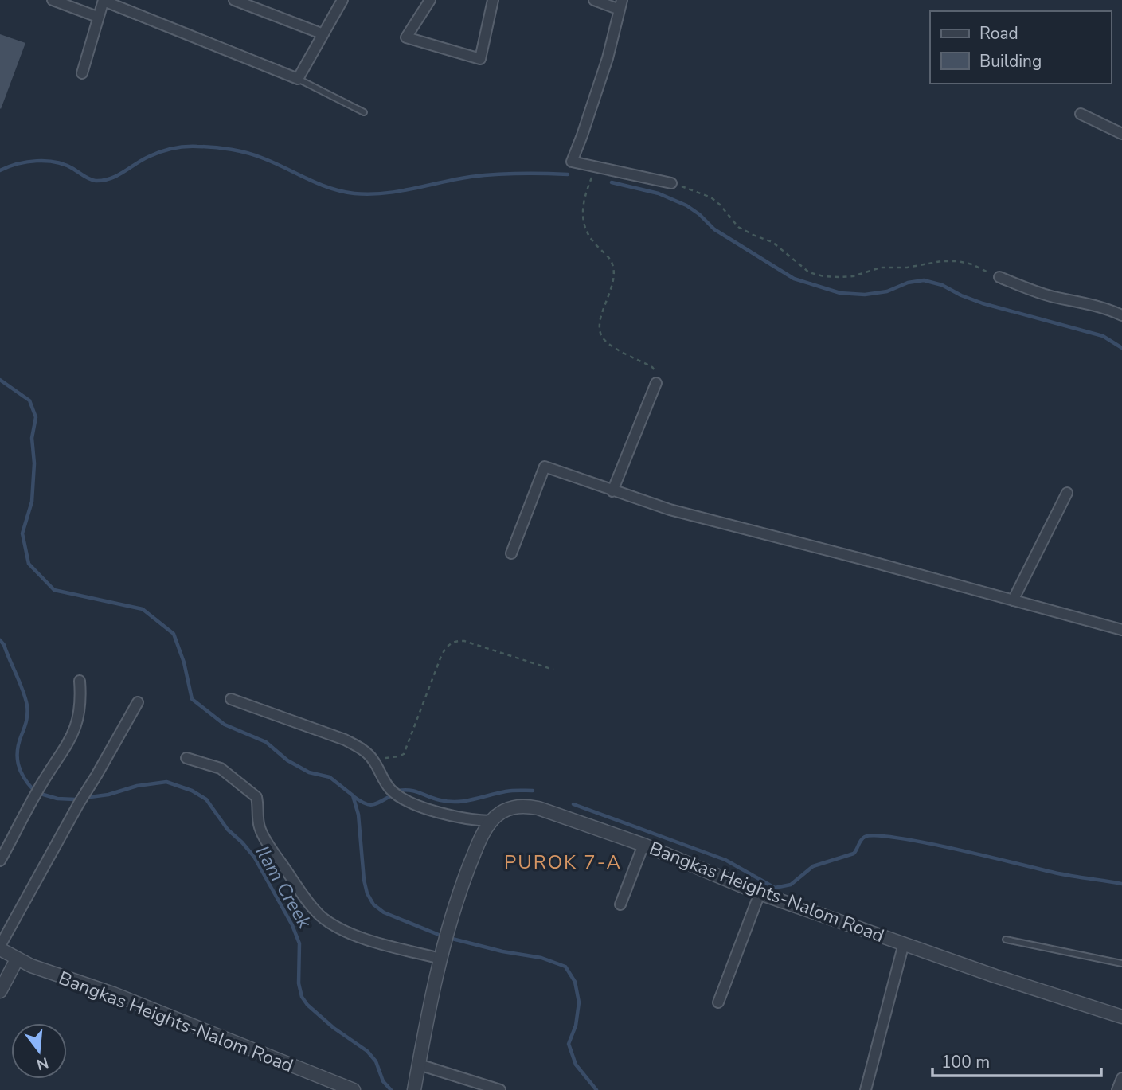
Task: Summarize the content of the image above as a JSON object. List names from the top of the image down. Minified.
{"streets":{"street":["Bangkas Heights-Nalom Road"]},"districts":["PUROK 7-A"],"water":["Ilam Creek"],"legend":["Road","Building"],"scale_bar":"100 m","north":"bottom"}
